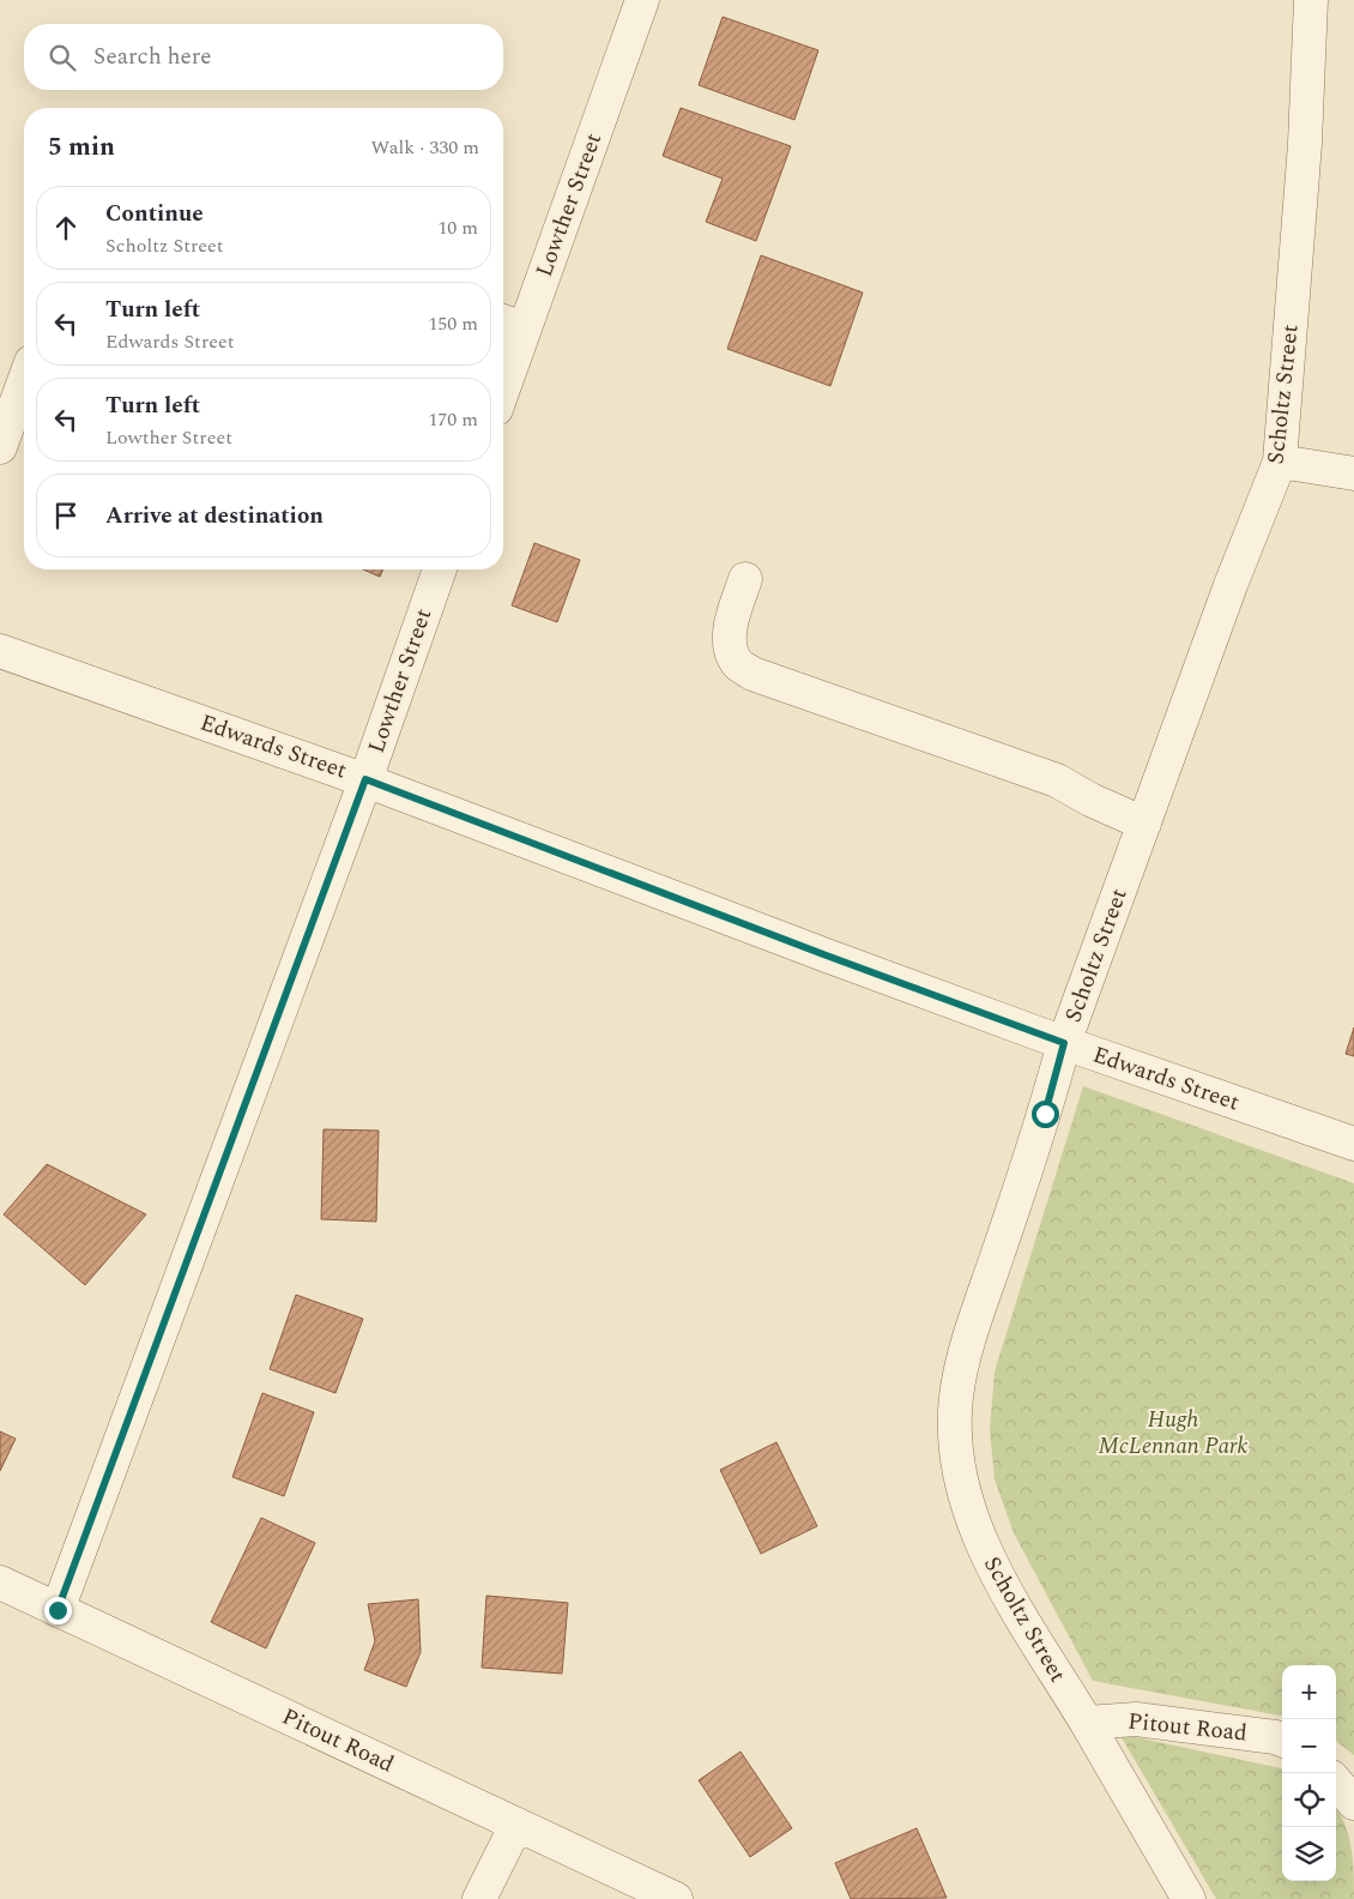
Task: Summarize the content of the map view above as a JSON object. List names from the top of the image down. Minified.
{"streets":{"street":["Lowther Street","Scholtz Street","Edwards Street","Pitout Road"]},"crossings":[["Lowther Street","Edwards Street"],["Lowther Street","Pitout Road"],["Scholtz Street","Edwards Street"],["Scholtz Street","Pitout Road"]],"parks":["Hugh McLennan Park"],"page":{"search":"Search here","heading":["5 min","Walk · 330 m"],"list":[["Continue","Scholtz Street","10 m"],["Turn left","Edwards Street","150 m"],["Turn left","Lowther Street","170 m"],"Arrive at destination"],"map_buttons":["+","−"]}}
